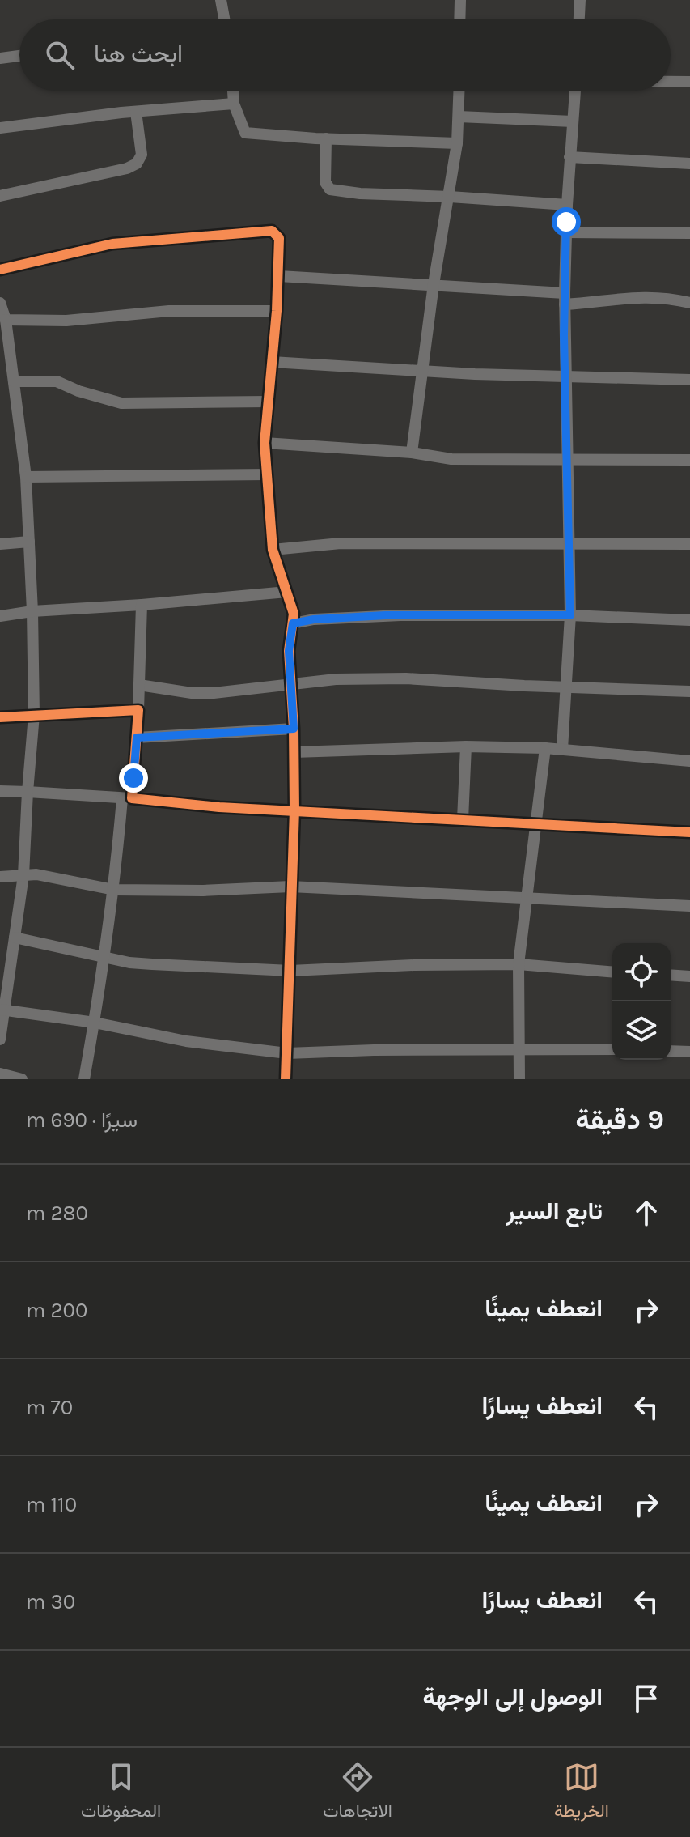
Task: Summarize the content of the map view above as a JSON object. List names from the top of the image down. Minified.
{"page":{"search":"ابحث هنا","heading":["9 دقيقة","سيرًا · 690 m"],"list":[["تابع السير","280 m"],["انعطف يمينًا","200 m"],["انعطف يسارًا","70 m"],["انعطف يمينًا","110 m"],["انعطف يسارًا","30 m"],"الوصول إلى الوجهة"],"nav":["الخريطة","الاتجاهات","المحفوظات"]}}
